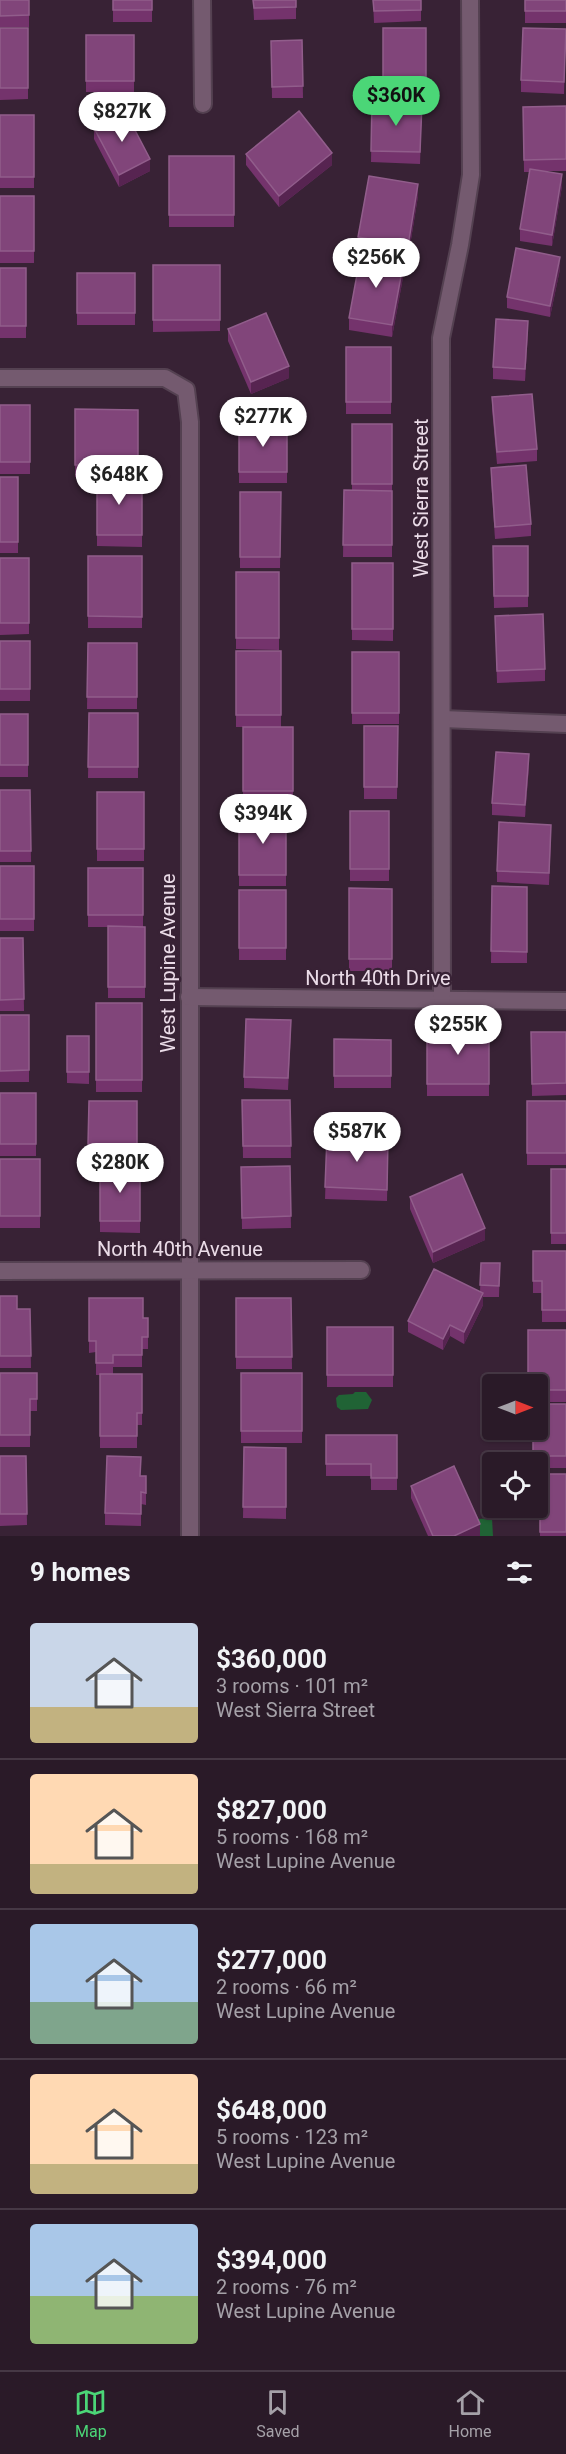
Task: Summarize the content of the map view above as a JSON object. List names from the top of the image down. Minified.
{"streets":{"street":["West Sierra Street","West Lupine Avenue","North 40th Drive","North 40th Avenue"]},"crossings":[["West Sierra Street","North 40th Drive"],["West Lupine Avenue","North 40th Drive"],["West Lupine Avenue","North 40th Avenue"]],"north":"right","page":{"price":["$360K","$827K","$256K","$277K","$648K","$394K","$255K","$587K","$280K"],"heading":"9 homes","list":[{"name":"$360,000","note":"3 rooms · 101 m² · West Sierra Street"},{"name":"$827,000","note":"5 rooms · 168 m² · West Lupine Avenue"},{"name":"$277,000","note":"2 rooms · 66 m² · West Lupine Avenue"},{"name":"$648,000","note":"5 rooms · 123 m² · West Lupine Avenue"},{"name":"$394,000","note":"2 rooms · 76 m² · West Lupine Avenue"}],"tabs":["Map","Saved","Home"]}}
